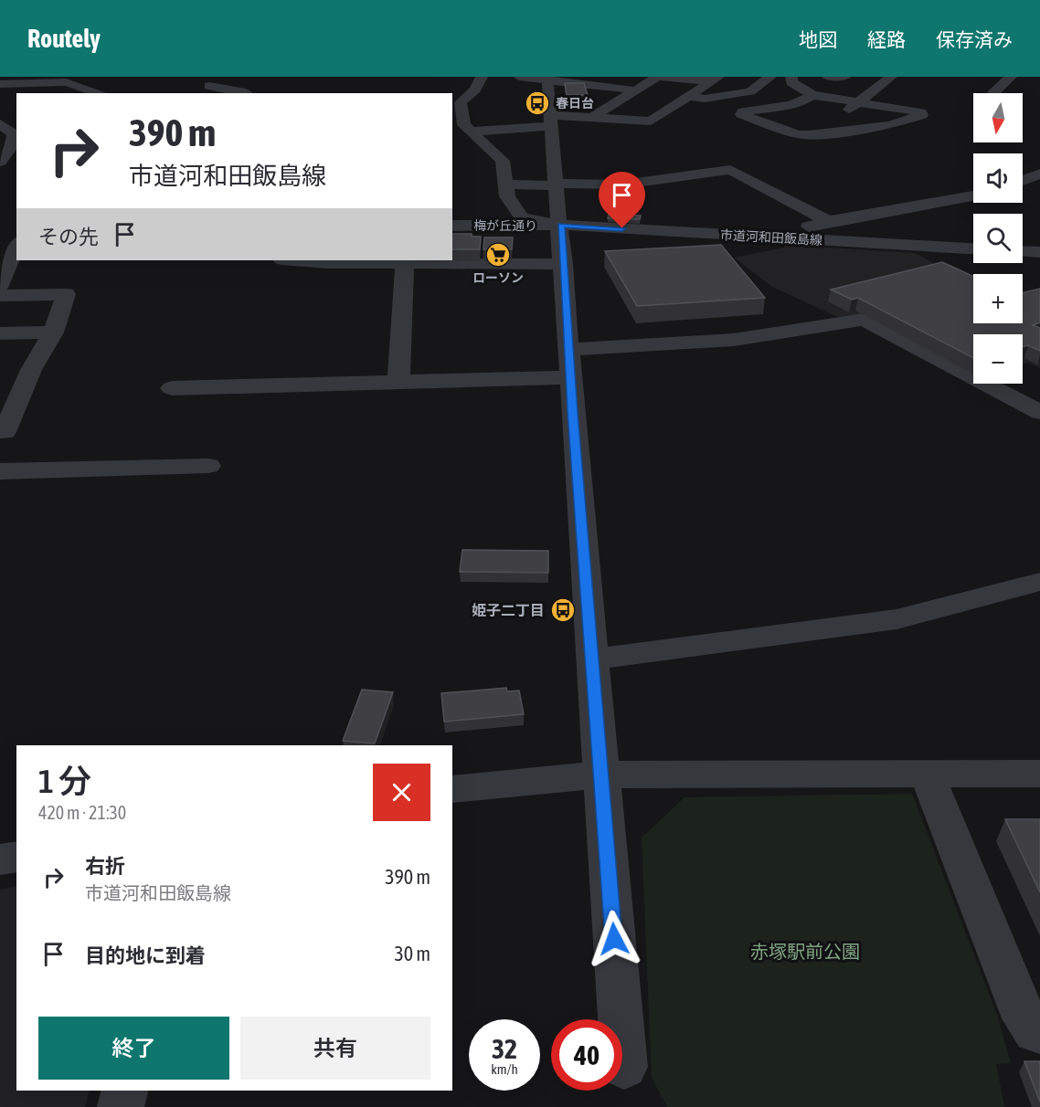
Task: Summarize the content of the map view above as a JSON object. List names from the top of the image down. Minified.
{"streets":{"street":["梅が丘通り","市道河和田飯島線"]},"crossings":[["梅が丘通り","市道河和田飯島線"]],"parks":["赤塚駅前公園"],"places":{"bus stop":["春日台","姫子二丁目"],"supermarket":["ローソン"]},"north":"bottom","page":{"header":"Routely","nav":["地図","経路","保存済み"],"map_buttons":["+","−"],"turn":["390 m","市道河和田飯島線"],"then":"その先","heading":["1 分","420 m · 21:30"],"list":[{"name":"右折","note":"市道河和田飯島線","value":"390 m"},{"name":"目的地に到着","value":"30 m"}],"buttons":["終了","共有"],"speed":"32 km/h","limit":"40"}}
